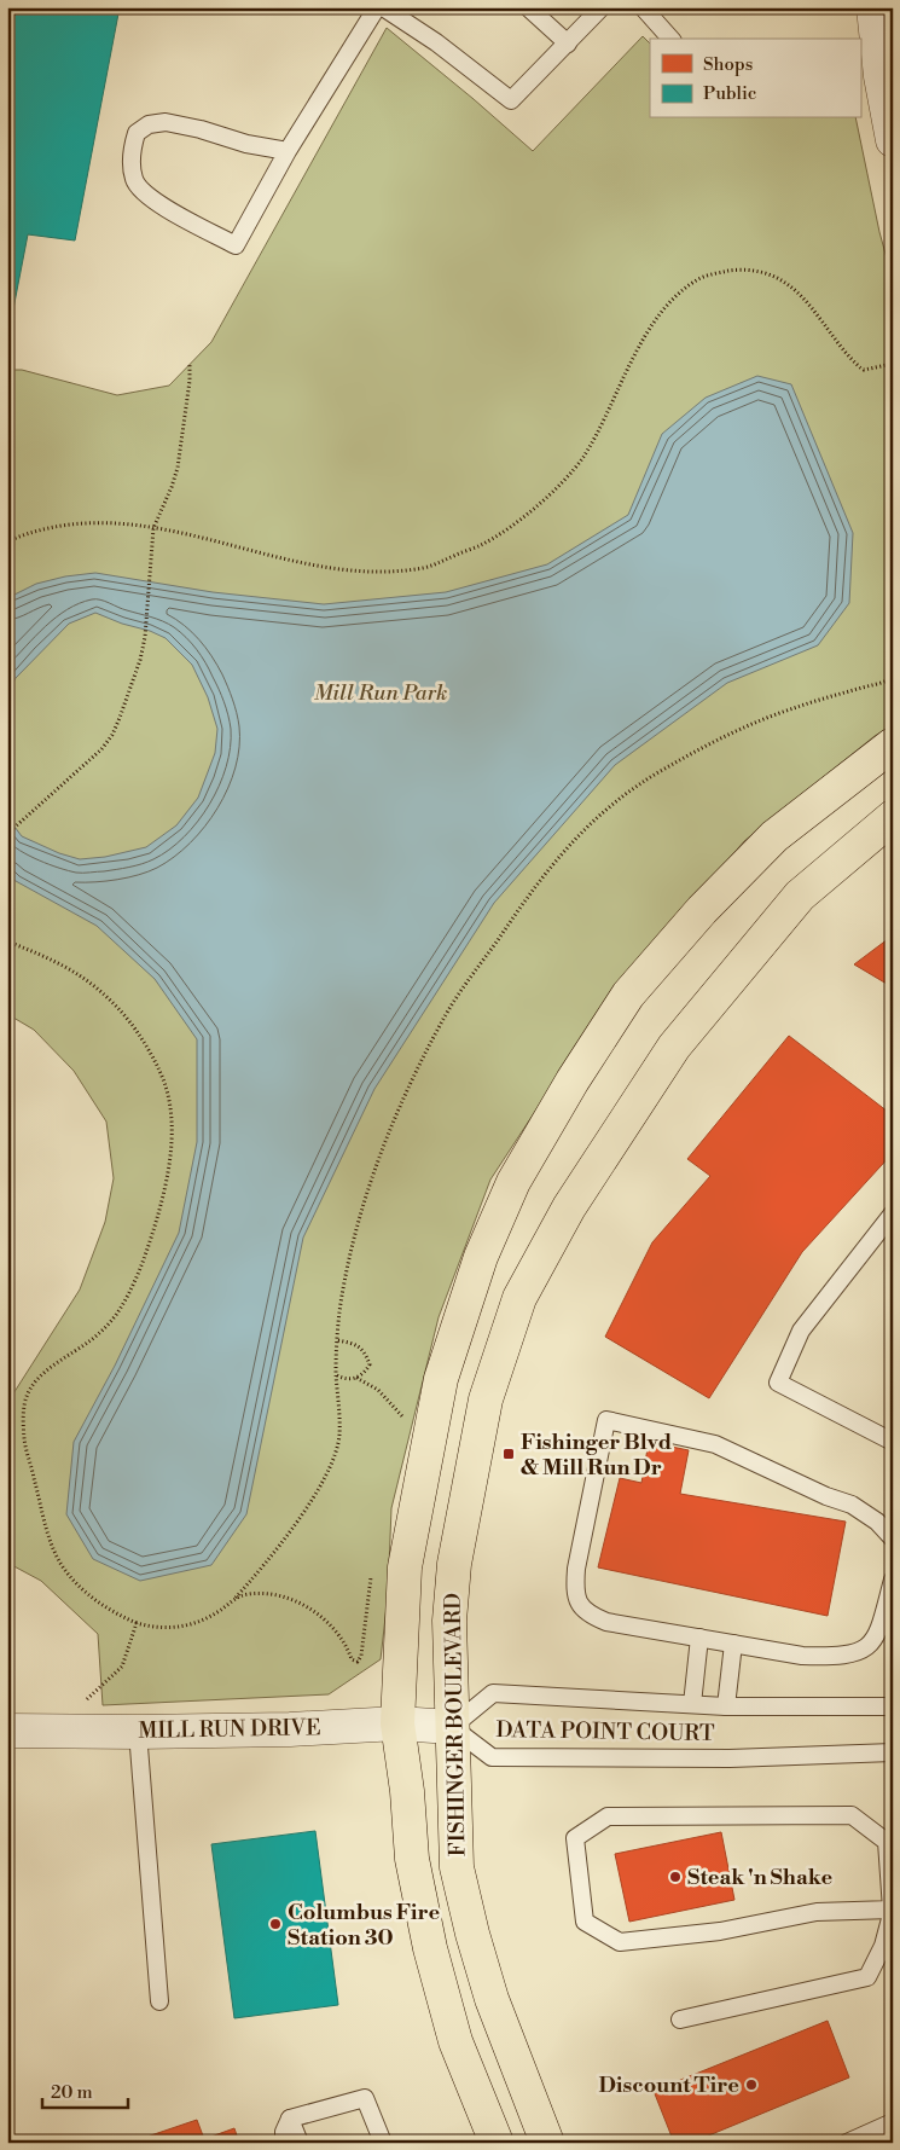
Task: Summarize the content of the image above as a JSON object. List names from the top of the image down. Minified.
{"streets":{"main road":["FISHINGER BOULEVARD"],"street":["MILL RUN DRIVE"],"lane":["DATA POINT COURT"]},"crossings":[["FISHINGER BOULEVARD","MILL RUN DRIVE"],["FISHINGER BOULEVARD","DATA POINT COURT"],["MILL RUN DRIVE","DATA POINT COURT"]],"parks":["Mill Run Park"],"places":{"transit":["Fishinger Blvd & Mill Run Dr"],"other":["Steak 'n Shake","Columbus Fire Station 30","Discount Tire"]},"legend":["Shops","Public"],"scale_bar":"20 m"}
